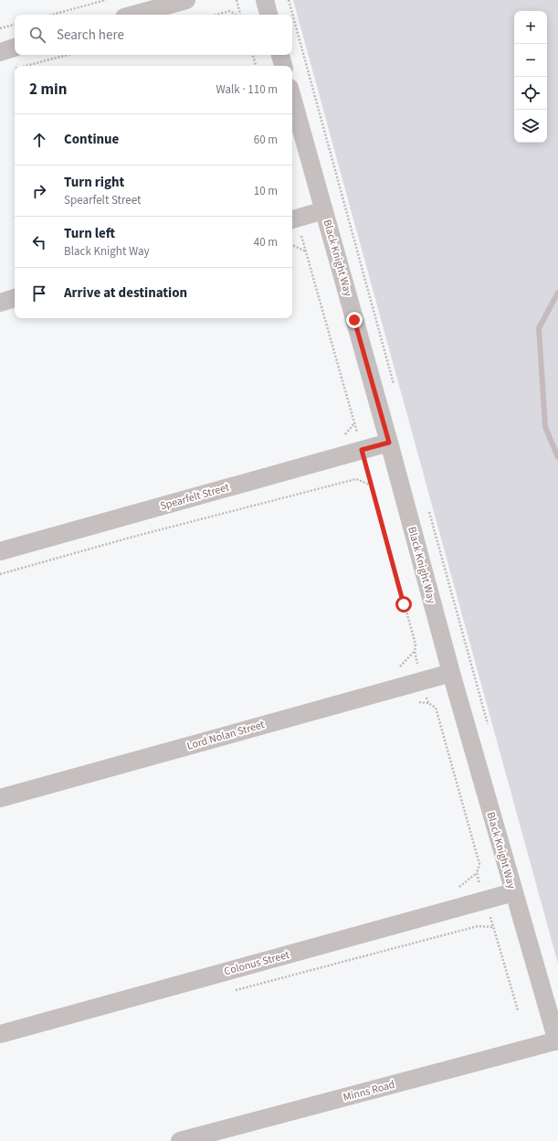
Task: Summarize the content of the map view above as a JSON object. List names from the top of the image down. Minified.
{"streets":{"street":["Black Knight Way","Spearfelt Street","Lord Nolan Street","Colonus Street","Minns Road"]},"crossings":[["Black Knight Way","Spearfelt Street"],["Black Knight Way","Lord Nolan Street"],["Black Knight Way","Colonus Street"],["Black Knight Way","Minns Road"]],"page":{"map_buttons":["+","−"],"search":"Search here","heading":["2 min","Walk · 110 m"],"list":[["Continue","60 m"],["Turn right","Spearfelt Street","10 m"],["Turn left","Black Knight Way","40 m"],"Arrive at destination"]}}
